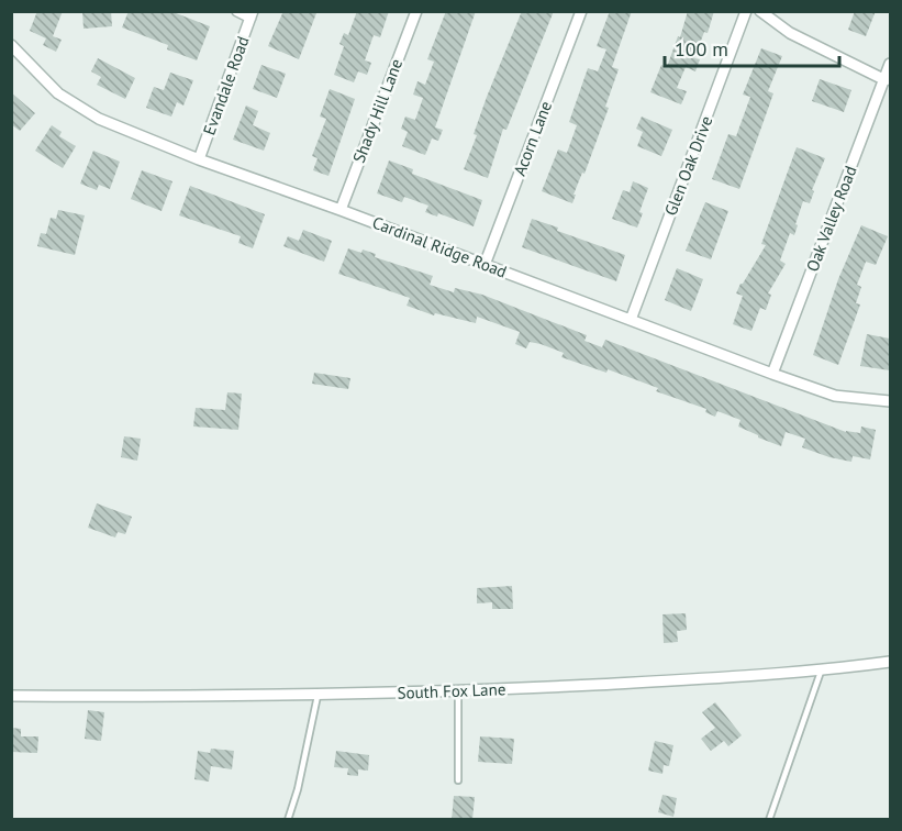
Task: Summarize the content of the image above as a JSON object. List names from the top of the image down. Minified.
{"streets":{"street":["Evandale Road","Shady Hill Lane","Acorn Lane","Glen Oak Drive","Oak Valley Road","Cardinal Ridge Road","South Fox Lane"]},"crossings":[["Evandale Road","Cardinal Ridge Road"],["Shady Hill Lane","Cardinal Ridge Road"],["Acorn Lane","Cardinal Ridge Road"],["Glen Oak Drive","Cardinal Ridge Road"],["Oak Valley Road","Cardinal Ridge Road"]],"scale_bar":"100 m"}
